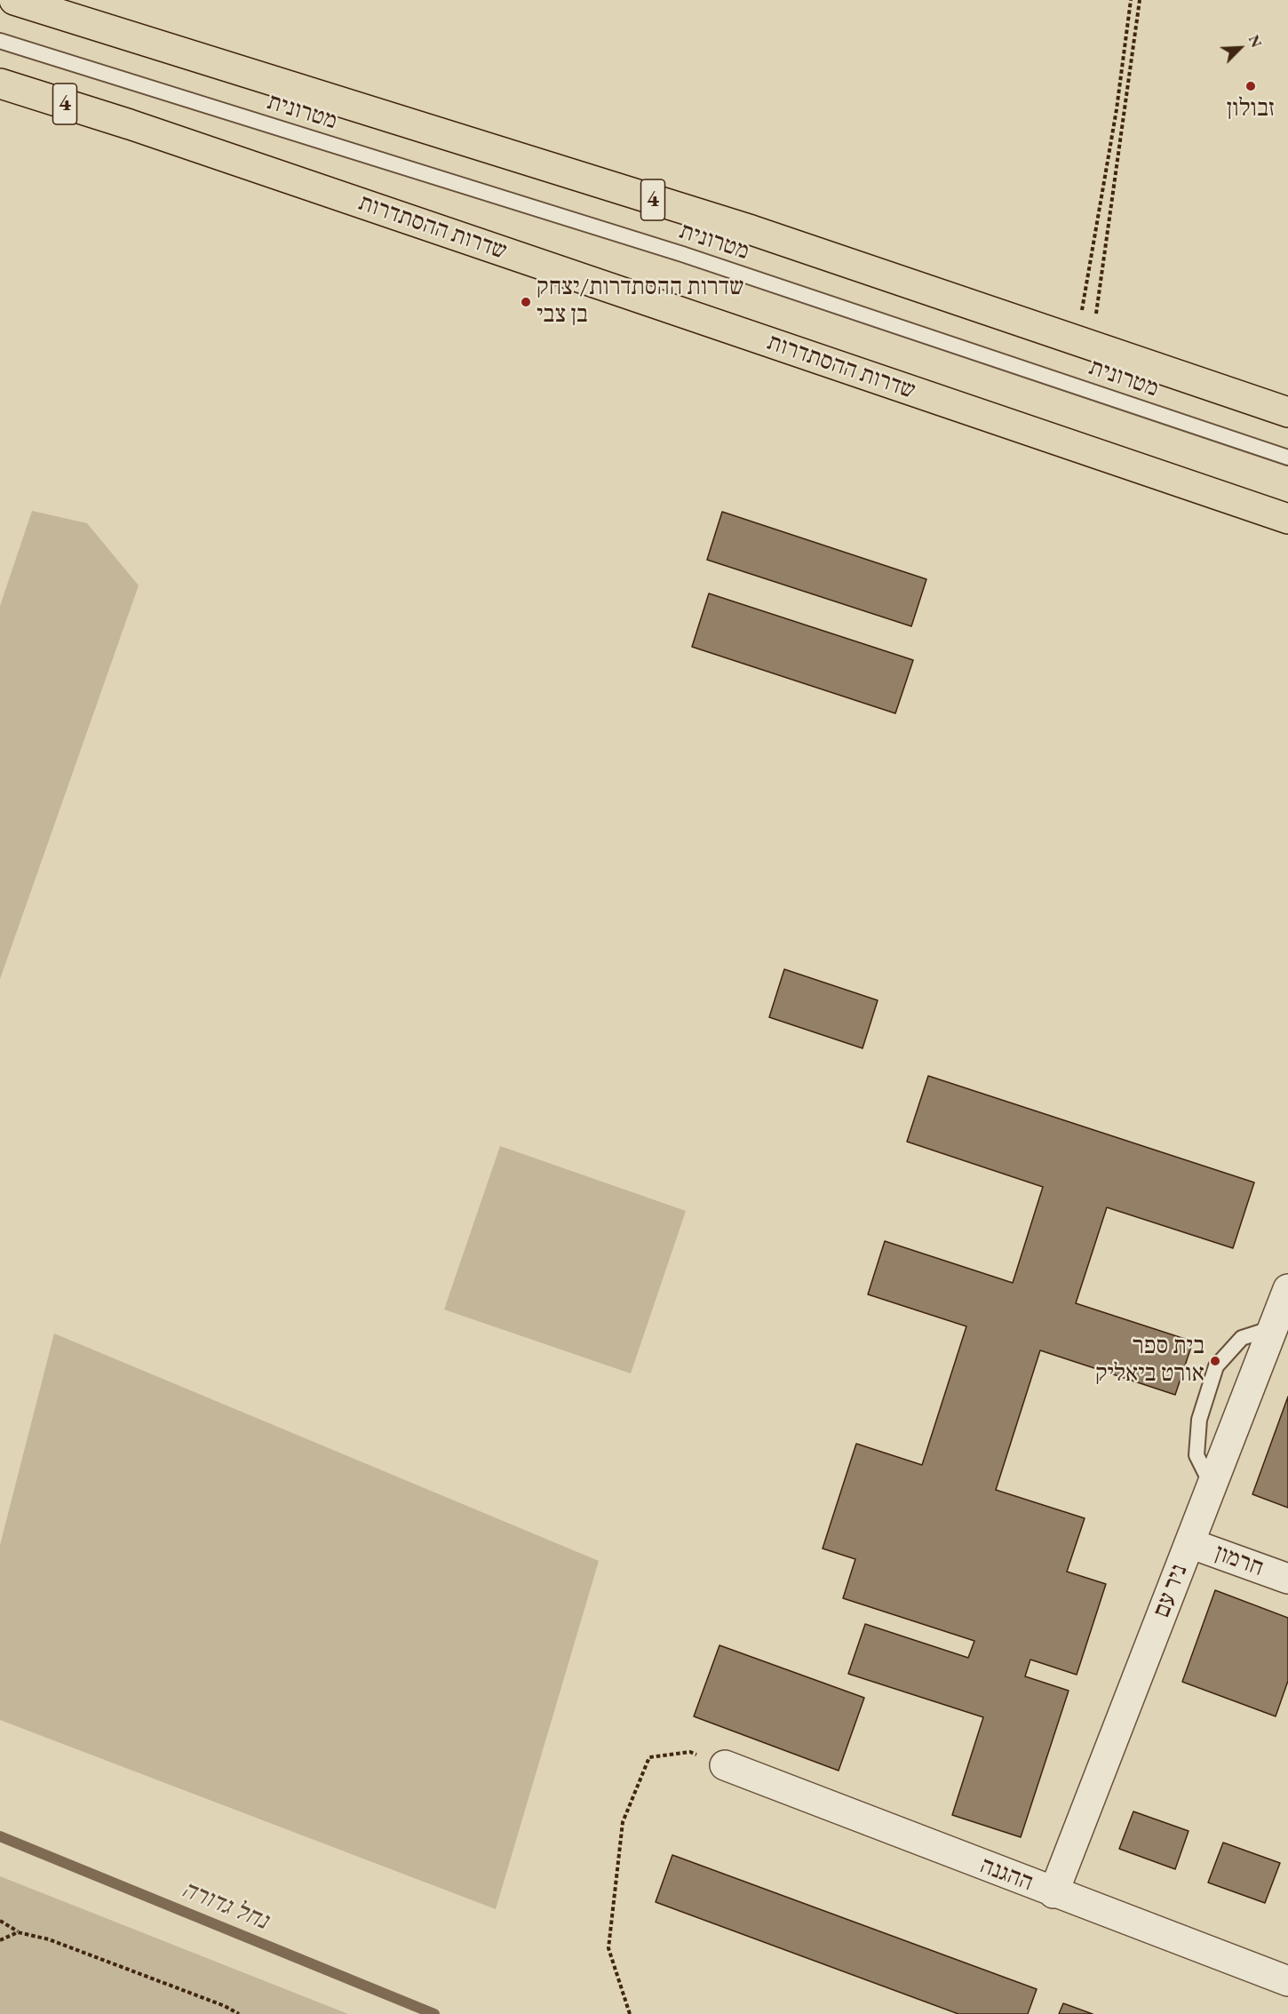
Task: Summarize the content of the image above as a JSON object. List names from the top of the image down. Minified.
{"streets":{"highway":["4","שדרות ההסתדרות"],"street":["חרמון","ניר עם","ההגנה"],"lane":["מטרונית"]},"crossings":[["חרמון","ניר עם"],["ניר עם","ההגנה"]],"water":["נחל גדורה"],"places":["זבולון","שדרות ההסתדרות/יצחק בן צבי","בית ספר אורט ביאליק"],"north":"top right"}
